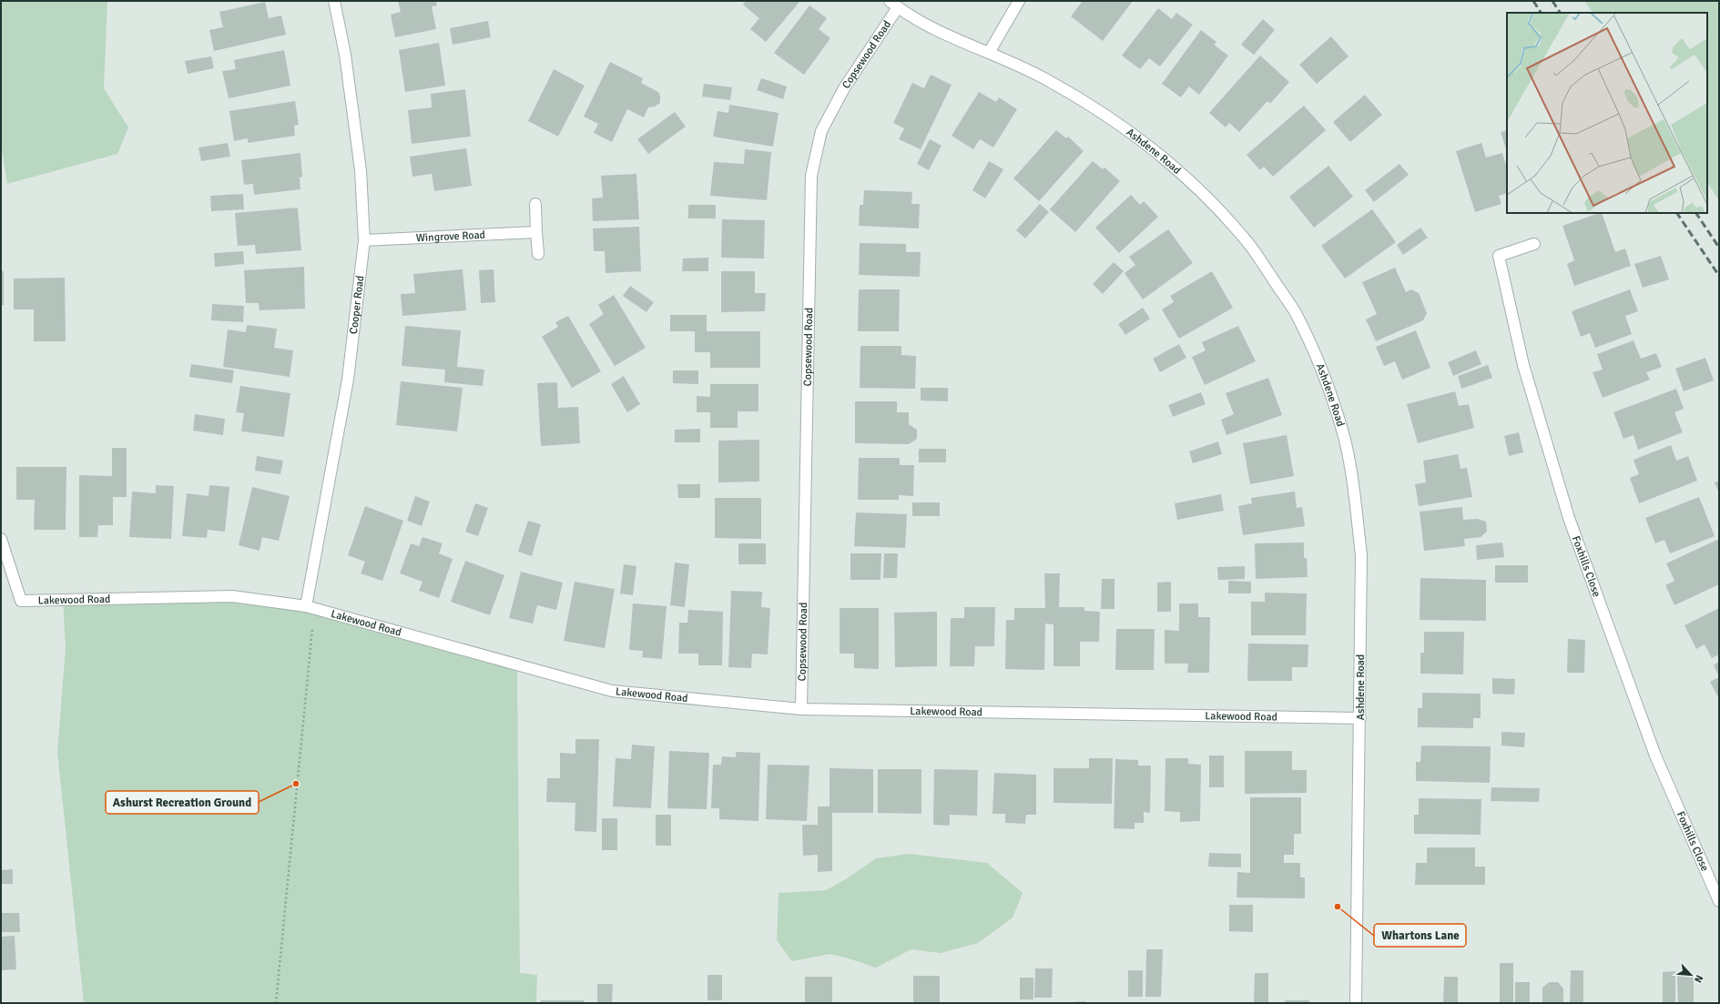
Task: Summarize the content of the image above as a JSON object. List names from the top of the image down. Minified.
{"streets":{"street":["Copsewood Road","Ashdene Road","Wingrove Road","Cooper Road","Foxhills Close","Lakewood Road"]},"crossings":[["Copsewood Road","Ashdene Road"],["Copsewood Road","Lakewood Road"],["Ashdene Road","Lakewood Road"],["Wingrove Road","Cooper Road"],["Cooper Road","Lakewood Road"]],"places":["Ashurst Recreation Ground","Whartons Lane"],"north":"bottom right"}
